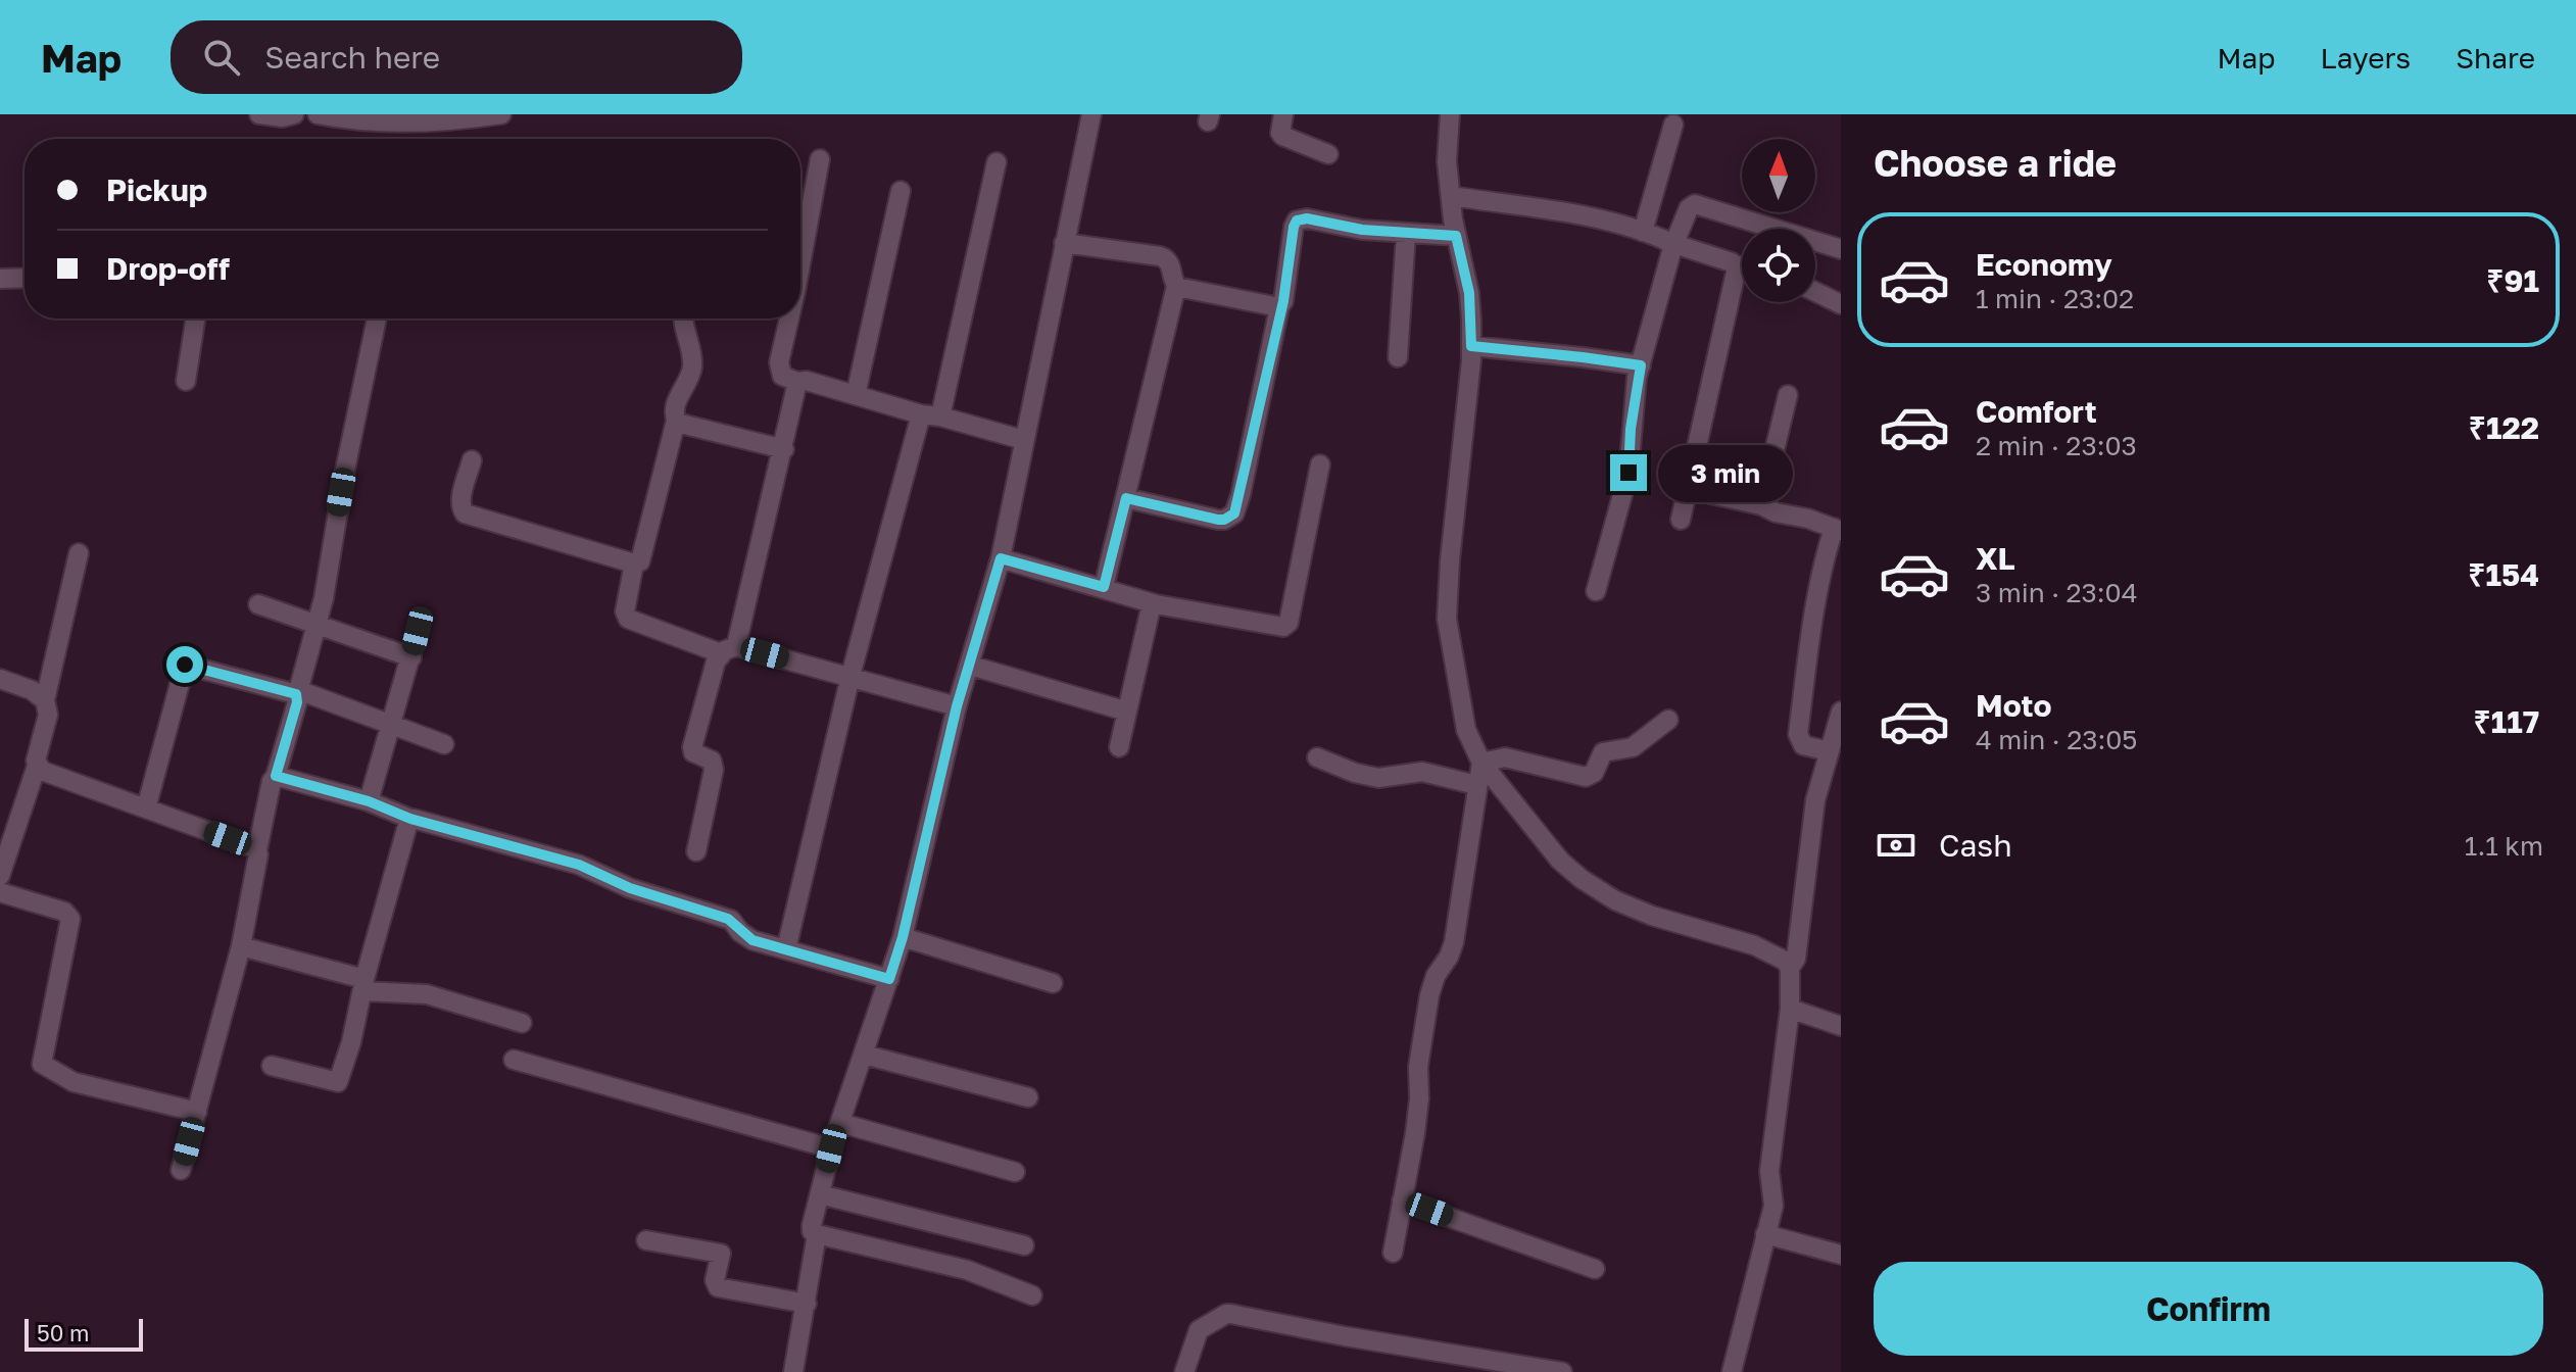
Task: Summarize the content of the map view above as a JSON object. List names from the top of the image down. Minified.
{"scale_bar":"50 m","north":"top","page":{"header":"Map","search":"Search here","nav":["Map","Layers","Share"],"heading":"Choose a ride","banner":["Pickup","Drop-off"],"list":[{"name":"Economy","note":"1 min · 23:02","value":"₹91"},{"name":"Comfort","note":"2 min · 23:03","value":"₹122"},{"name":"XL","note":"3 min · 23:04","value":"₹154"},{"name":"Moto","note":"4 min · 23:05","value":"₹117"}],"bubble":"3 min","pay":["Cash","1.1 km"],"buttons":"Confirm","scale":"50 m"}}
